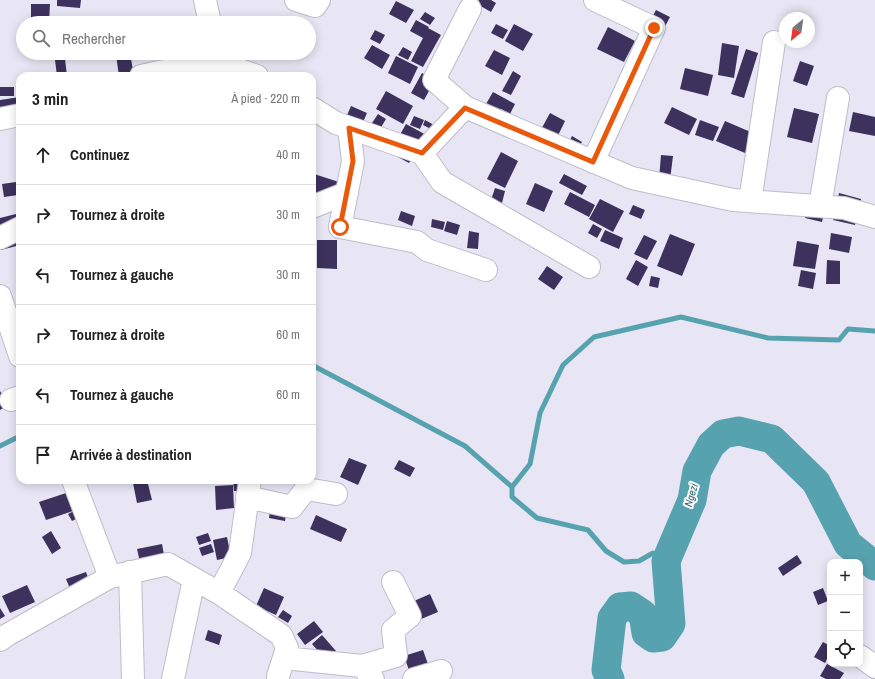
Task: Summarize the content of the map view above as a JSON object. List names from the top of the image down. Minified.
{"water":["Ngezi"],"north":"bottom left","page":{"search":"Rechercher","heading":["3 min","À pied · 220 m"],"list":[["Continuez","40 m"],["Tournez à droite","30 m"],["Tournez à gauche","30 m"],["Tournez à droite","60 m"],["Tournez à gauche","60 m"],"Arrivée à destination"],"map_buttons":["+","−"]}}
